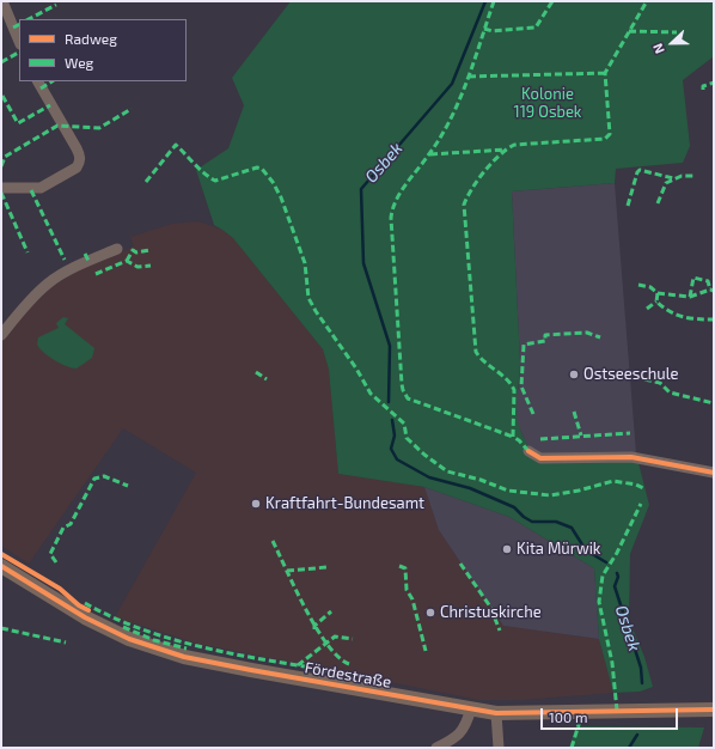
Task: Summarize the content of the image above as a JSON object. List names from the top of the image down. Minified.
{"streets":{"main road":["Fördestraße"]},"water":["Osbek"],"parks":["Kolonie 119 Osbek"],"places":["Ostseeschule","Kraftfahrt-Bundesamt","Kita Mürwik","Christuskirche"],"legend":["Radweg","Weg"],"scale_bar":"100 m","north":"left"}
